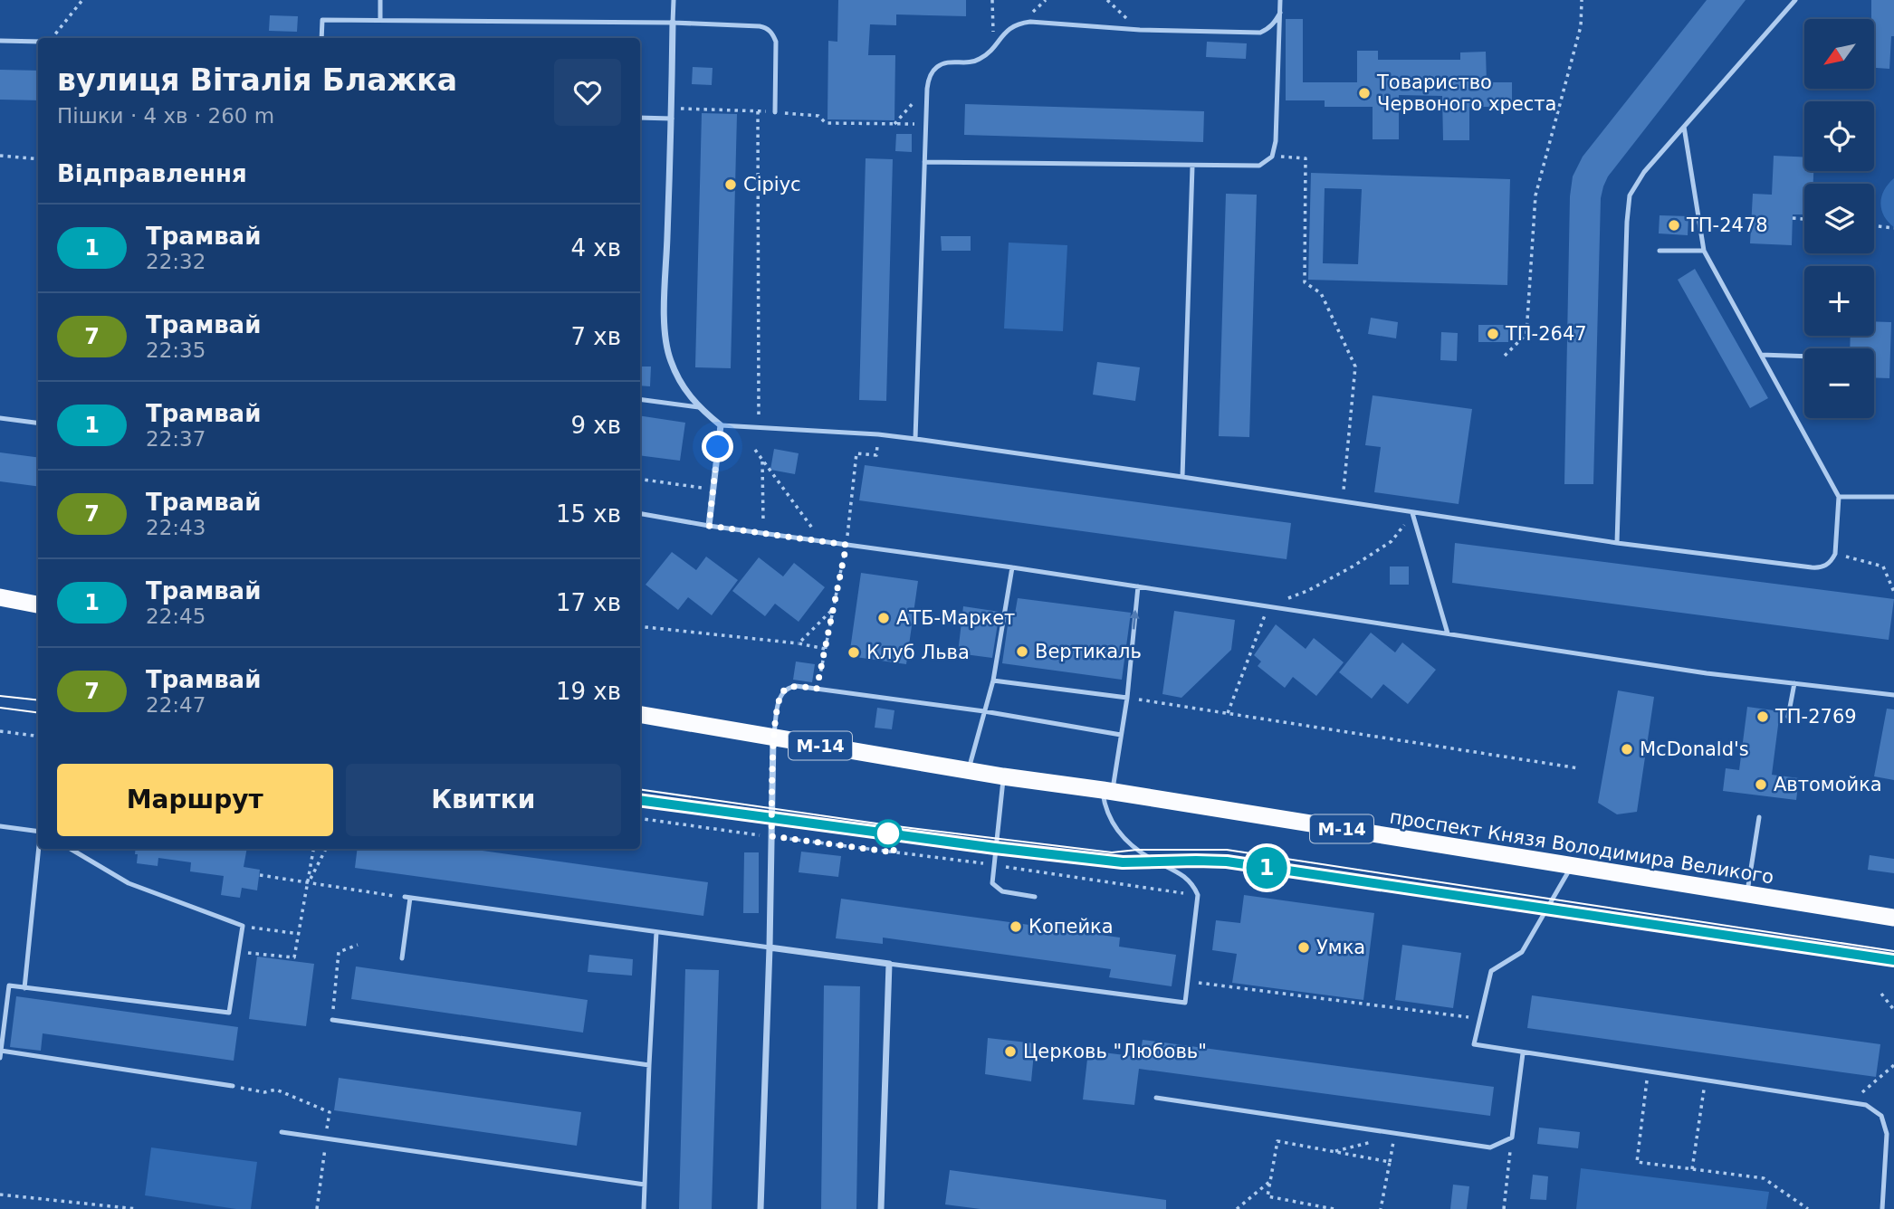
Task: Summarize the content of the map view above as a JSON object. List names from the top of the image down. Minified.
{"streets":{"highway":["М-14","проспект Князя Володимира Великого"]},"places":["Товариство Червоного хреста","Сіріус","ТП-2478","ТП-2647","АТБ-Маркет","Вертикаль","Клуб Льва","ТП-2769","McDonald's","Автомойка","Копейка","Умка","Церковь \"Любовь\""],"lines":["tram line 1"],"north":"bottom left","page":{"on_map":"1","map_buttons":["+","−"],"heading":[["вулиця Віталія Блажка","Пішки · 4 хв · 260 m"],"Відправлення"],"list":[{"mark":"1","name":"Трамвай","note":"22:32","value":"4 хв"},{"mark":"7","name":"Трамвай","note":"22:35","value":"7 хв"},{"mark":"1","name":"Трамвай","note":"22:37","value":"9 хв"},{"mark":"7","name":"Трамвай","note":"22:43","value":"15 хв"},{"mark":"1","name":"Трамвай","note":"22:45","value":"17 хв"},{"mark":"7","name":"Трамвай","note":"22:47","value":"19 хв"}],"buttons":["Маршрут","Квитки"]}}
